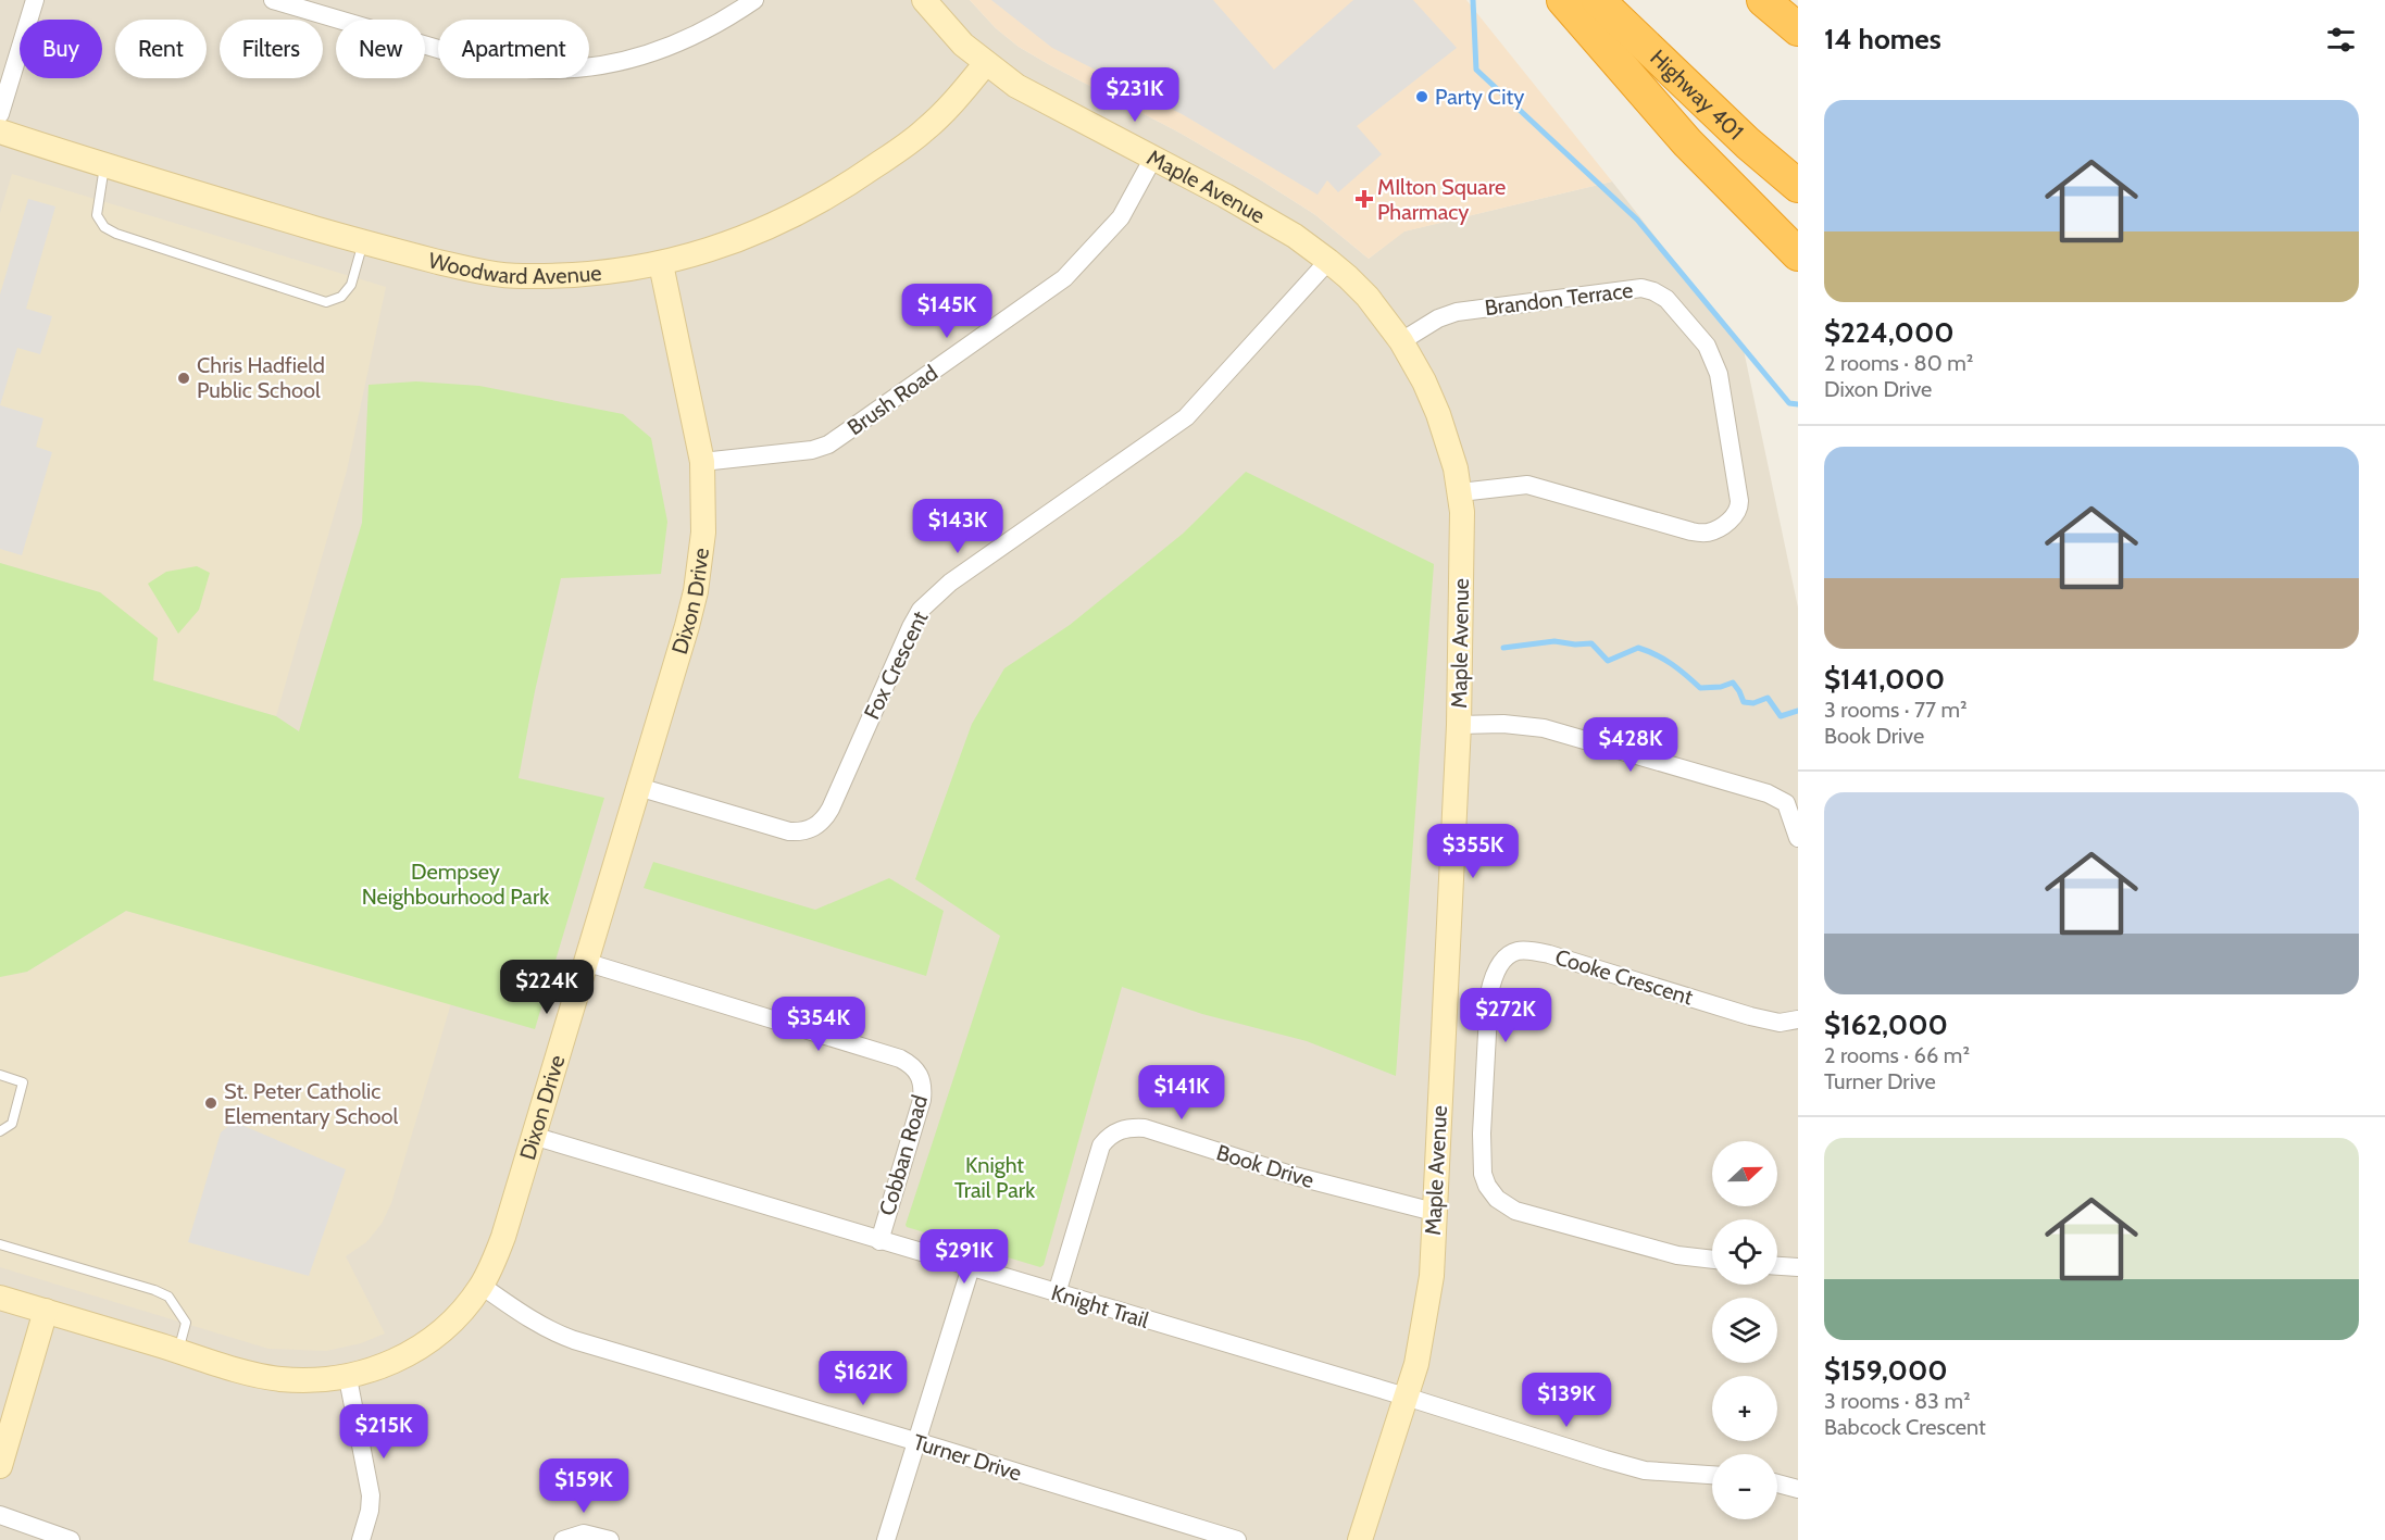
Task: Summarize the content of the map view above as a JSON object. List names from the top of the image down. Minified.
{"streets":{"highway":["Highway 401"],"street":["Maple Avenue","Woodward Avenue","Brandon Terrace","Brush Road","Dixon Drive","Fox Crescent","Cooke Crescent","Cobban Road","Book Drive","Knight Trail","Turner Drive"]},"crossings":[["Maple Avenue","Woodward Avenue"],["Maple Avenue","Brandon Terrace"],["Maple Avenue","Brush Road"],["Maple Avenue","Fox Crescent"],["Maple Avenue","Book Drive"],["Maple Avenue","Knight Trail"],["Woodward Avenue","Dixon Drive"],["Brush Road","Dixon Drive"],["Dixon Drive","Fox Crescent"],["Dixon Drive","Cobban Road"],["Dixon Drive","Knight Trail"],["Dixon Drive","Turner Drive"],["Cobban Road","Knight Trail"],["Book Drive","Knight Trail"]],"parks":["Dempsey Neighbourhood Park","Knight Trail Park"],"places":{"other":["Party City","Chris Hadfield Public School","St. Peter Catholic Elementary School"],"health":["MIlton Square Pharmacy"]},"north":"right","page":{"heading":"14 homes","chip":["Buy","Rent","Filters","New","Apartment"],"price":["$231K","$145K","$143K","$428K","$355K","$224K","$272K","$354K","$141K","$291K","$162K","$139K","$215K","$159K"],"list":[{"name":"$224,000","note":"2 rooms · 80 m² · Dixon Drive"},{"name":"$141,000","note":"3 rooms · 77 m² · Book Drive"},{"name":"$162,000","note":"2 rooms · 66 m² · Turner Drive"},{"name":"$159,000","note":"3 rooms · 83 m² · Babcock Crescent"}],"map_buttons":["+","−"]}}
